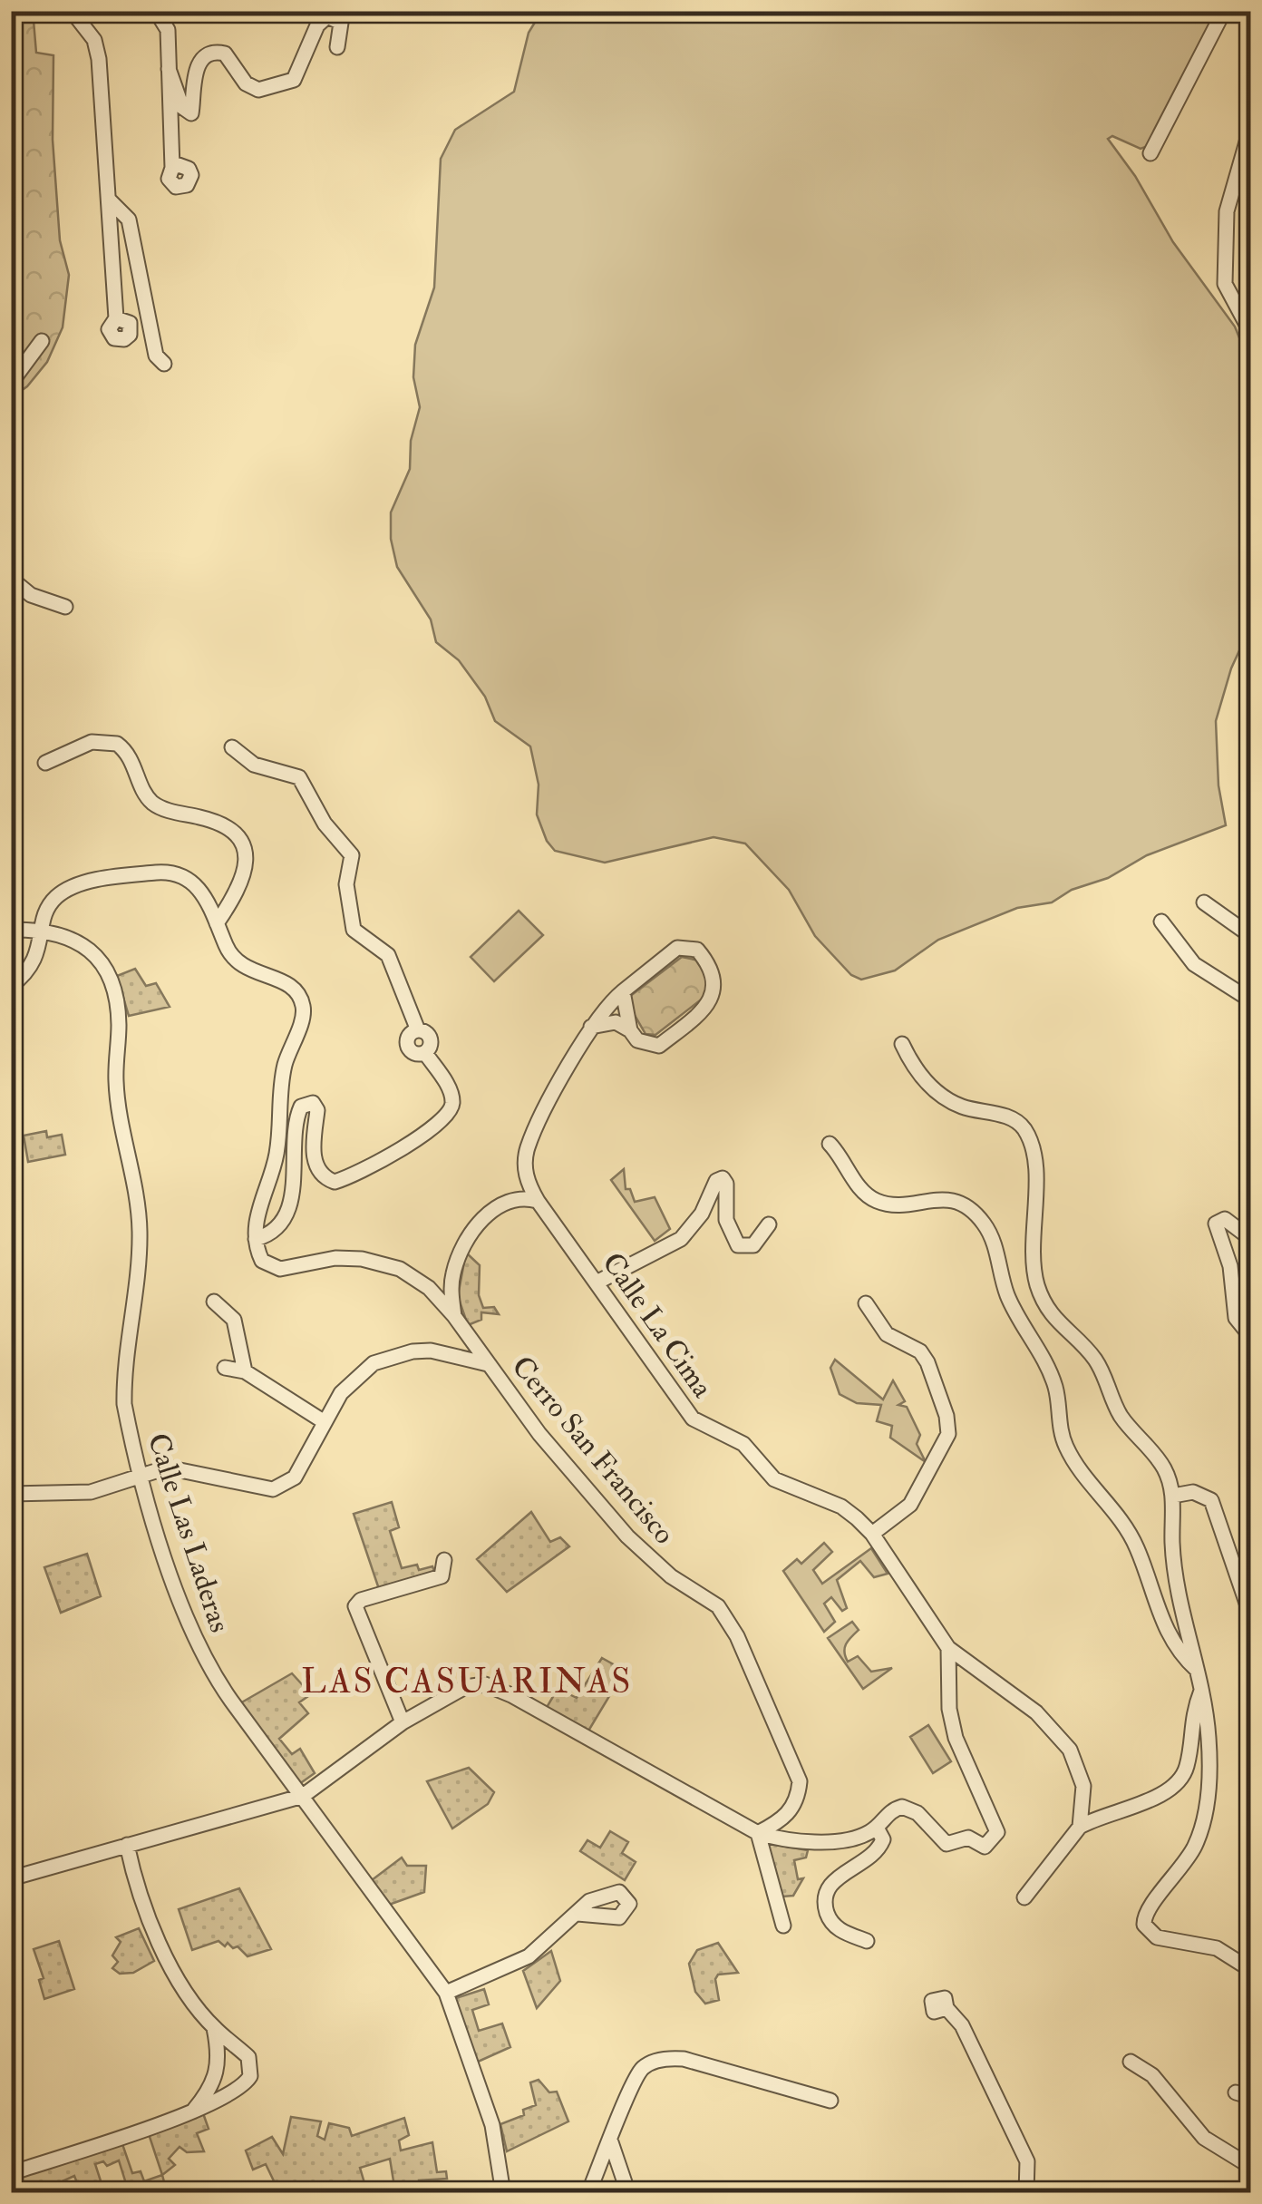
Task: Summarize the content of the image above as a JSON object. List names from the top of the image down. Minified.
{"streets":{"street":["Calle La Cima","Cerro San Francisco","Calle Las Laderas"]},"districts":["LAS CASUARINAS"]}
